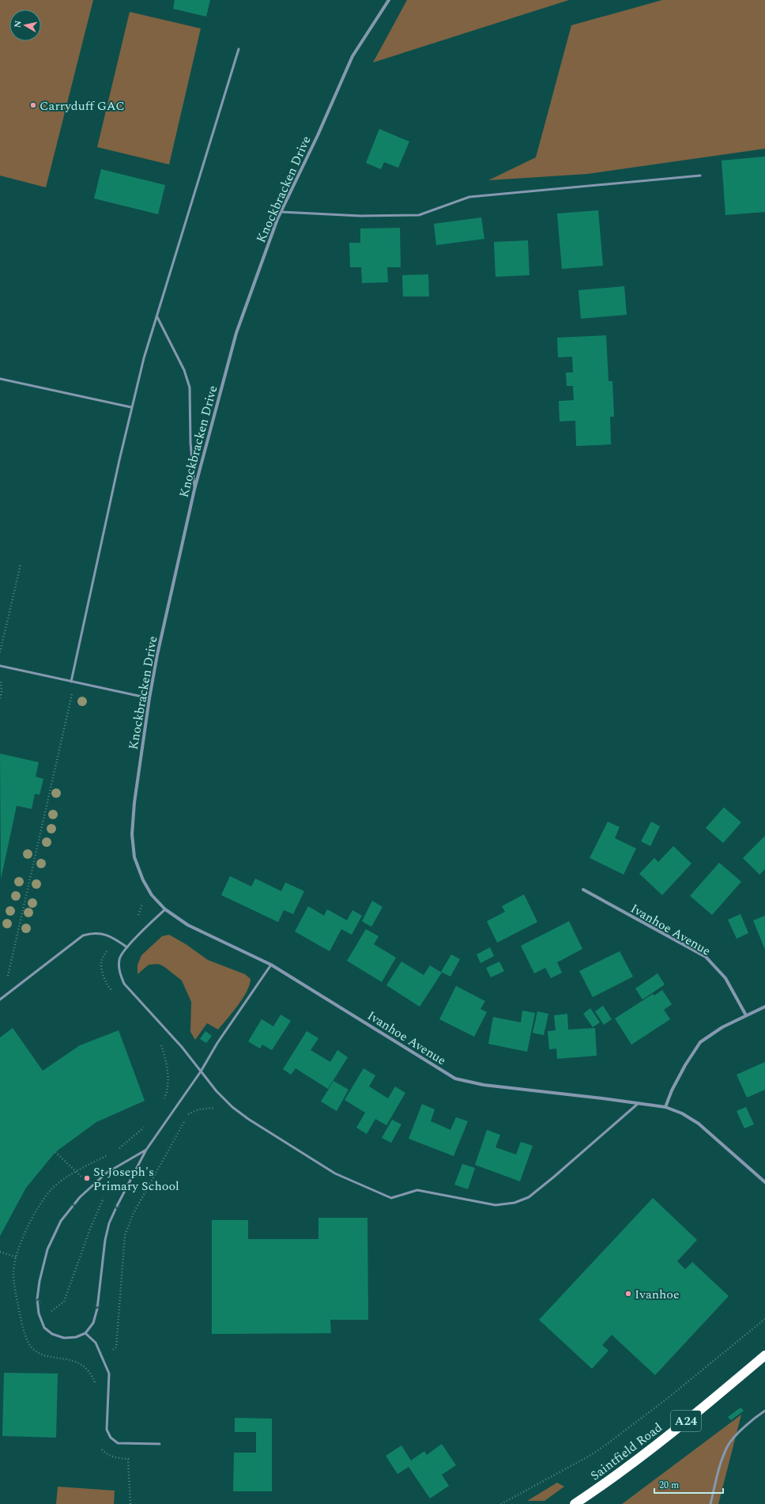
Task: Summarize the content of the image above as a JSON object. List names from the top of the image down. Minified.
{"streets":{"highway":["A24","Saintfield Road"],"street":["Knockbracken Drive","Ivanhoe Avenue"]},"crossings":[["Knockbracken Drive","Ivanhoe Avenue"]],"places":["Carryduff GAC","St Joseph's Primary School","Ivanhoe"],"scale_bar":"20 m","north":"left"}
